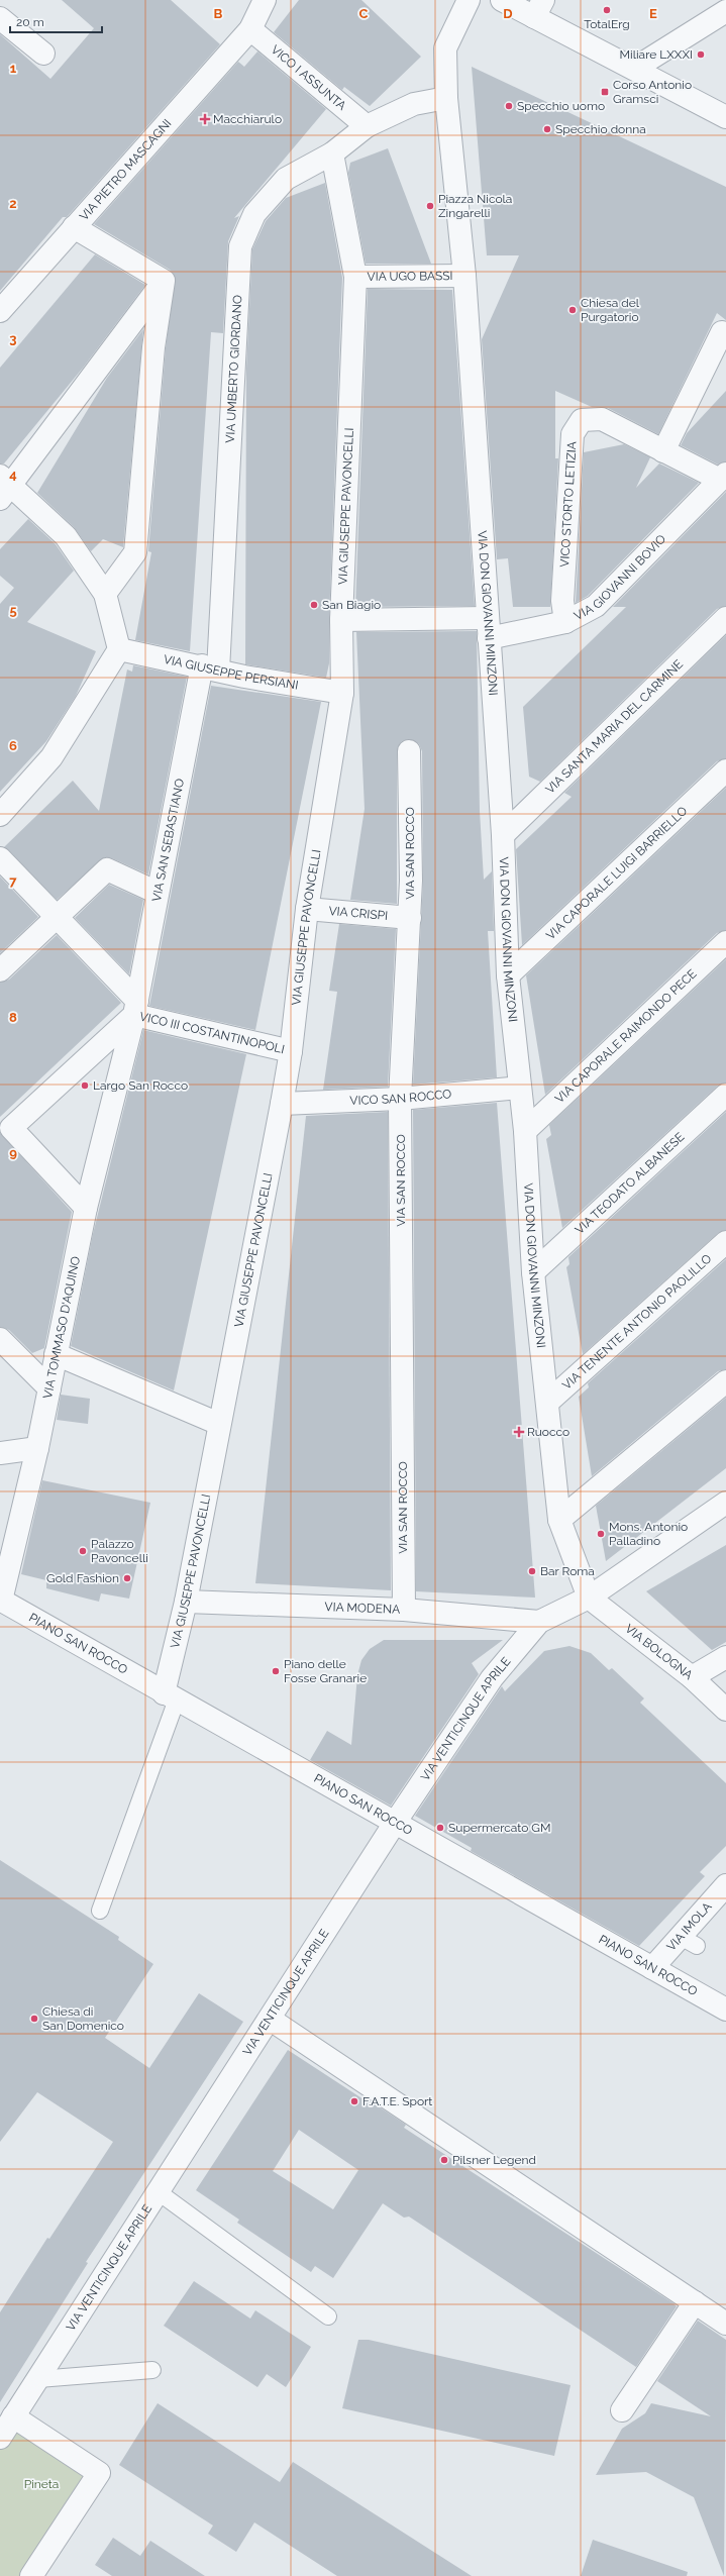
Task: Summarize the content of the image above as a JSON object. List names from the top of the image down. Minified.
{"streets":{"street":["VICO I ASSUNTA","VIA PIETRO MASCAGNI","VIA UGO BASSI","VIA UMBERTO GIORDANO","VICO STORTO LETIZIA","VIA GIUSEPPE PAVONCELLI","VIA GIOVANNI BOVIO","VIA DON GIOVANNI MINZONI","VIA GIUSEPPE PERSIANI","VIA SANTA MARIA DEL CARMINE","VIA SAN SEBASTIANO","VIA SAN ROCCO","VIA CAPORALE LUIGI BARRIELLO","VIA CRISPI","VICO III COSTANTINOPOLI","VIA CAPORALE RAIMONDO PECE","VICO SAN ROCCO","VIA TEODATO ALBANESE","VIA TENENTE ANTONIO PAOLILLO","VIA TOMMASO D'AQUINO","VIA MODENA","PIANO SAN ROCCO","VIA BOLOGNA","VIA VENTICINQUE APRILE","VIA IMOLA"]},"crossings":[["VICO I ASSUNTA","VIA PIETRO MASCAGNI"],["VICO I ASSUNTA","VIA UMBERTO GIORDANO"],["VIA UGO BASSI","VIA GIUSEPPE PAVONCELLI"],["VIA UGO BASSI","VIA DON GIOVANNI MINZONI"],["VIA UMBERTO GIORDANO","VIA GIUSEPPE PAVONCELLI"],["VIA UMBERTO GIORDANO","VIA GIUSEPPE PERSIANI"],["VIA UMBERTO GIORDANO","VIA SAN SEBASTIANO"],["VICO STORTO LETIZIA","VIA GIOVANNI BOVIO"],["VIA GIUSEPPE PAVONCELLI","VIA GIOVANNI BOVIO"],["VIA GIUSEPPE PAVONCELLI","VIA GIUSEPPE PERSIANI"],["VIA GIUSEPPE PAVONCELLI","VIA CRISPI"],["VIA GIUSEPPE PAVONCELLI","VICO III COSTANTINOPOLI"],["VIA GIUSEPPE PAVONCELLI","VICO SAN ROCCO"],["VIA GIUSEPPE PAVONCELLI","VIA MODENA"],["VIA GIUSEPPE PAVONCELLI","PIANO SAN ROCCO"],["VIA GIOVANNI BOVIO","VIA DON GIOVANNI MINZONI"],["VIA DON GIOVANNI MINZONI","VIA SANTA MARIA DEL CARMINE"],["VIA DON GIOVANNI MINZONI","VIA CAPORALE LUIGI BARRIELLO"],["VIA DON GIOVANNI MINZONI","VIA CAPORALE RAIMONDO PECE"],["VIA DON GIOVANNI MINZONI","VICO SAN ROCCO"],["VIA DON GIOVANNI MINZONI","VIA TEODATO ALBANESE"],["VIA DON GIOVANNI MINZONI","VIA TENENTE ANTONIO PAOLILLO"],["VIA DON GIOVANNI MINZONI","VIA BOLOGNA"],["VIA DON GIOVANNI MINZONI","VIA VENTICINQUE APRILE"],["VIA GIUSEPPE PERSIANI","VIA SAN SEBASTIANO"],["VIA SAN SEBASTIANO","VICO III COSTANTINOPOLI"],["VIA SAN ROCCO","VIA CRISPI"],["VIA SAN ROCCO","VICO SAN ROCCO"],["VIA SAN ROCCO","VIA MODENA"],["VIA TOMMASO D'AQUINO","PIANO SAN ROCCO"],["VIA MODENA","VIA VENTICINQUE APRILE"],["PIANO SAN ROCCO","VIA VENTICINQUE APRILE"],["PIANO SAN ROCCO","VIA IMOLA"],["VIA BOLOGNA","VIA VENTICINQUE APRILE"]],"parks":["Pineta"],"places":{"other":["TotalErg","Miliare LXXXI","Specchio uomo","Specchio donna","Piazza Nicola Zingarelli","Chiesa del Purgatorio","San Biagio","Largo San Rocco","Mons. Antonio Palladino","Palazzo Pavoncelli","Bar Roma","Gold Fashion","Piano delle Fosse Granarie","Supermercato GM","Chiesa di San Domenico","F.A.T.E. Sport","Pilsner Legend"],"transit":["Corso Antonio Gramsci"],"health":["Macchiarulo","Ruocco"]},"scale_bar":"20 m","grid":{"columns":["B","C","D","E"],"rows":["1","2","3","4","5","6","7","8","9"]}}
